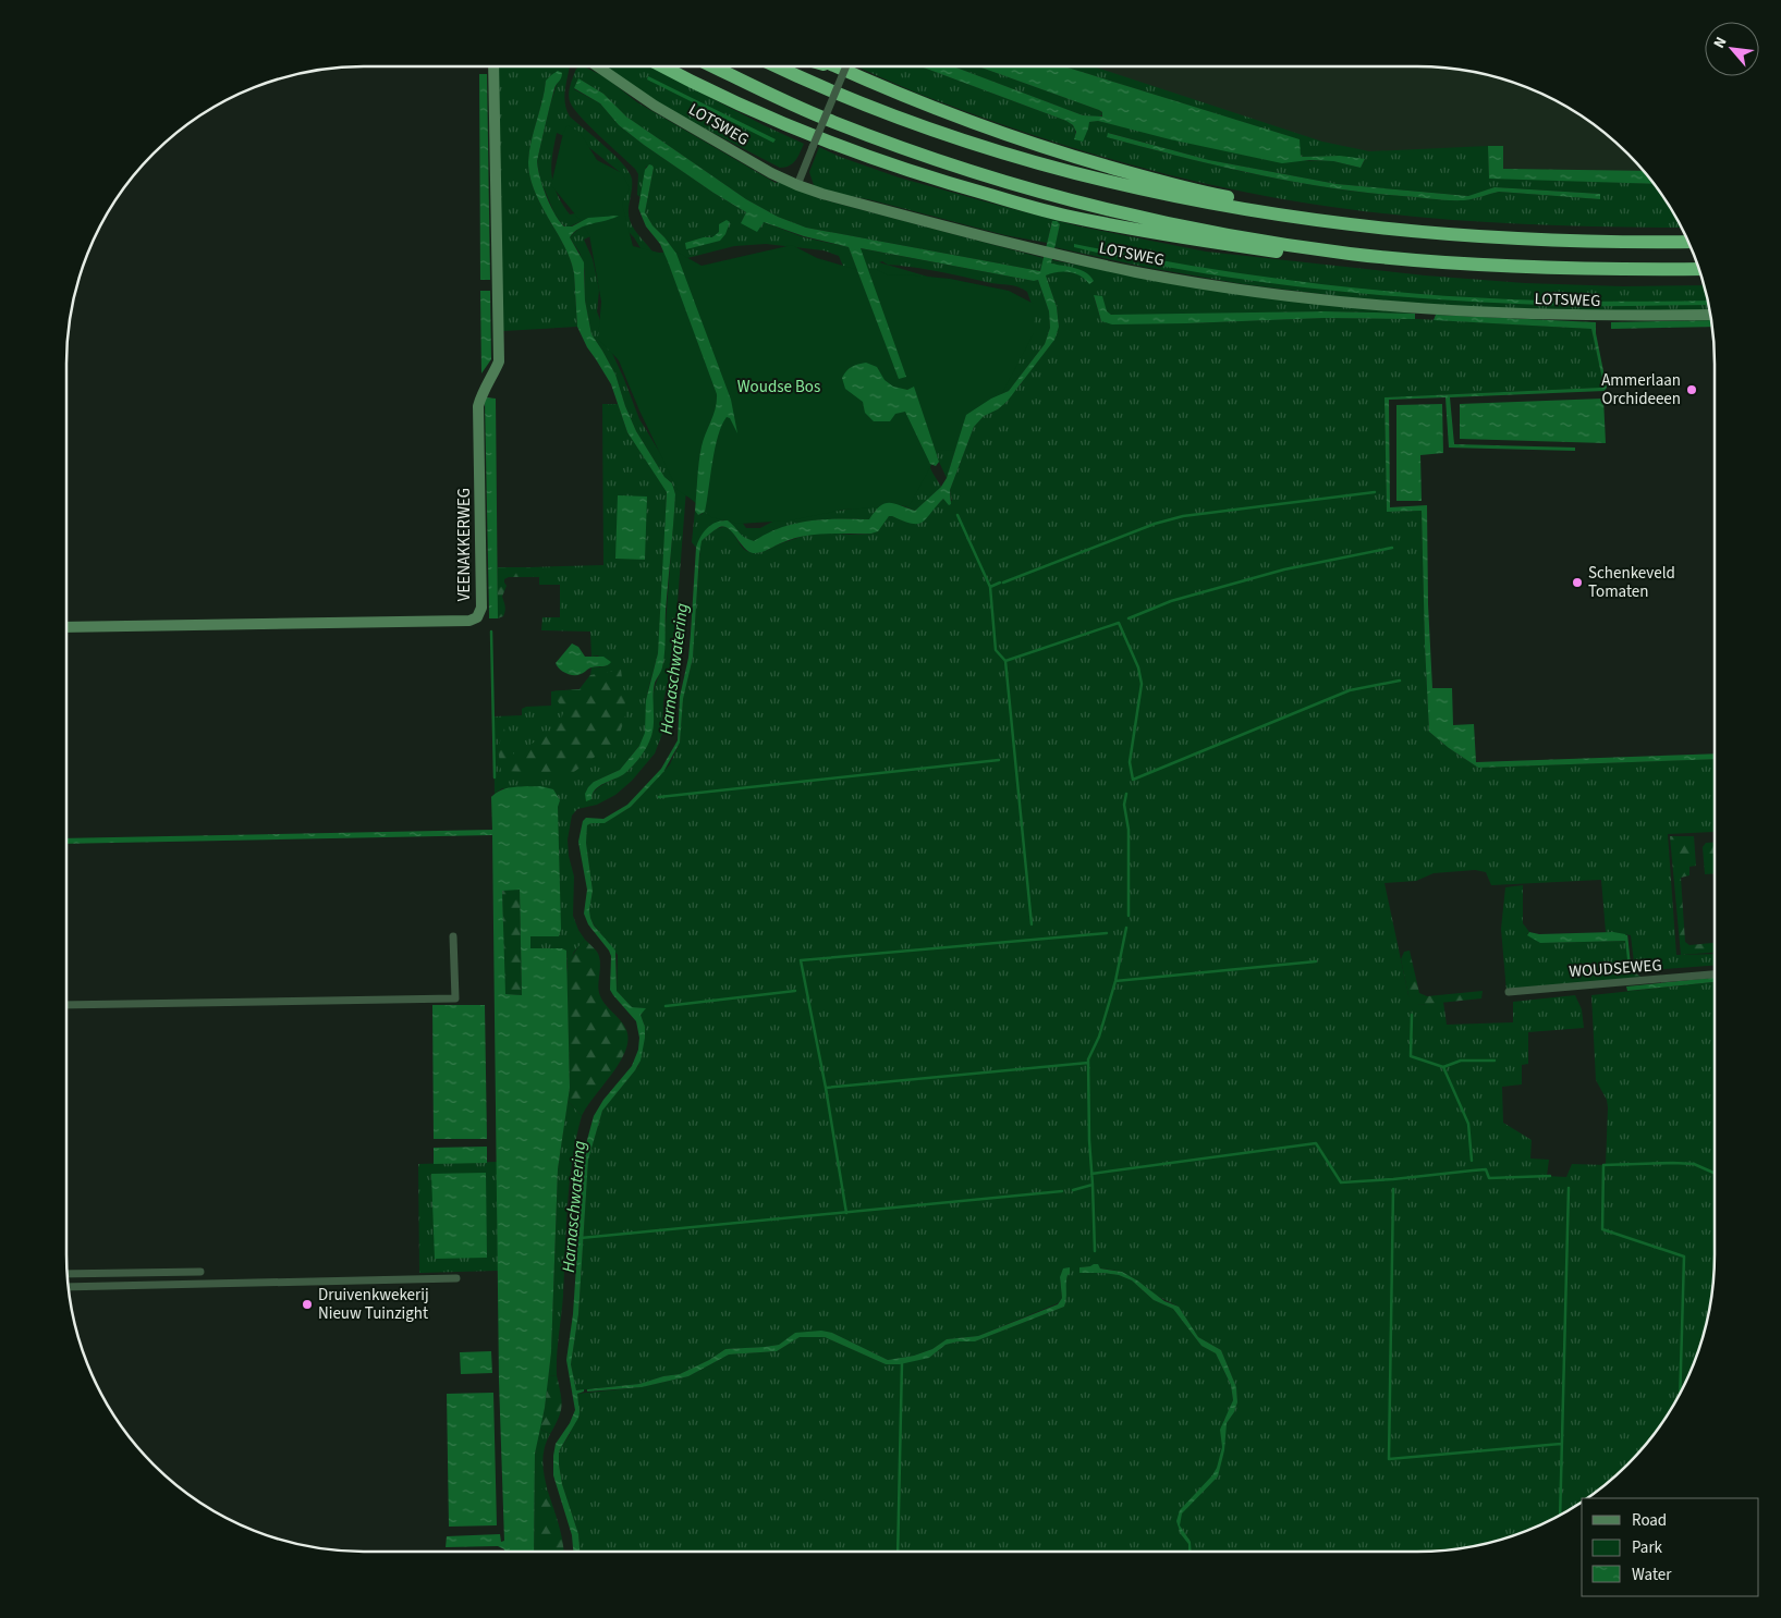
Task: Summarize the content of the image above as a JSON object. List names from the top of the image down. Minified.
{"streets":{"street":["LOTSWEG","VEENAKKERWEG","WOUDSEWEG"]},"water":["Harnaschwatering"],"parks":["Woudse Bos"],"places":["Ammerlaan Orchideeen","Schenkeveld Tomaten","Druivenkwekerij Nieuw Tuinzight"],"legend":["Road","Park","Water"],"north":"top left"}
